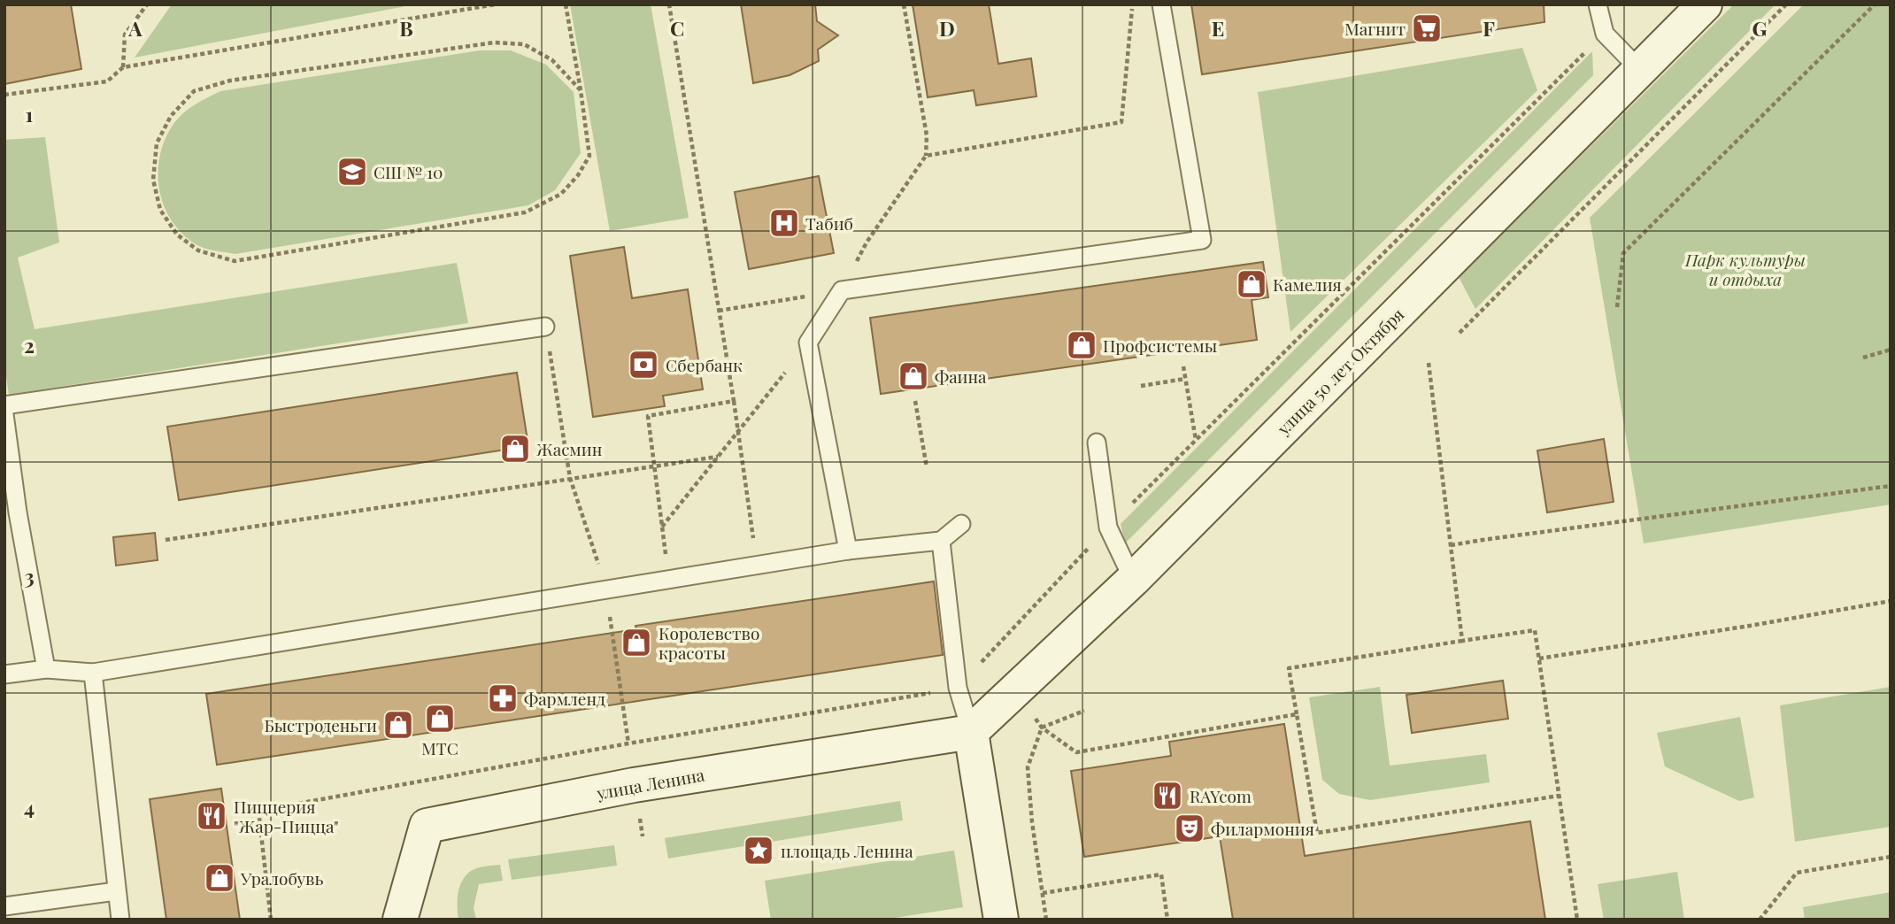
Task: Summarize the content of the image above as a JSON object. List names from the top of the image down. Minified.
{"streets":{"street":["улица 50 лет Октября","улица Ленина"]},"crossings":[["улица 50 лет Октября","улица Ленина"]],"parks":["Парк культуры и отдыха"],"places":{"supermarket":["Магнит"],"school or university":["СШ № 10"],"hospital":["Табиб"],"shop":["Камелия","Профсистемы","Фаина","Жасмин","Королевство красоты","МТС","Быстроденьги","Уралобувь"],"bank":["Сбербанк"],"pharmacy":["Фармленд"],"restaurant":["RAYcom","Пиццерия \"Жар-Пицца\""],"theatre":["Филармония"],"place":["площадь Ленина"]},"grid":{"columns":["A","B","C","D","E","F","G"],"rows":["1","2","3","4"]}}
